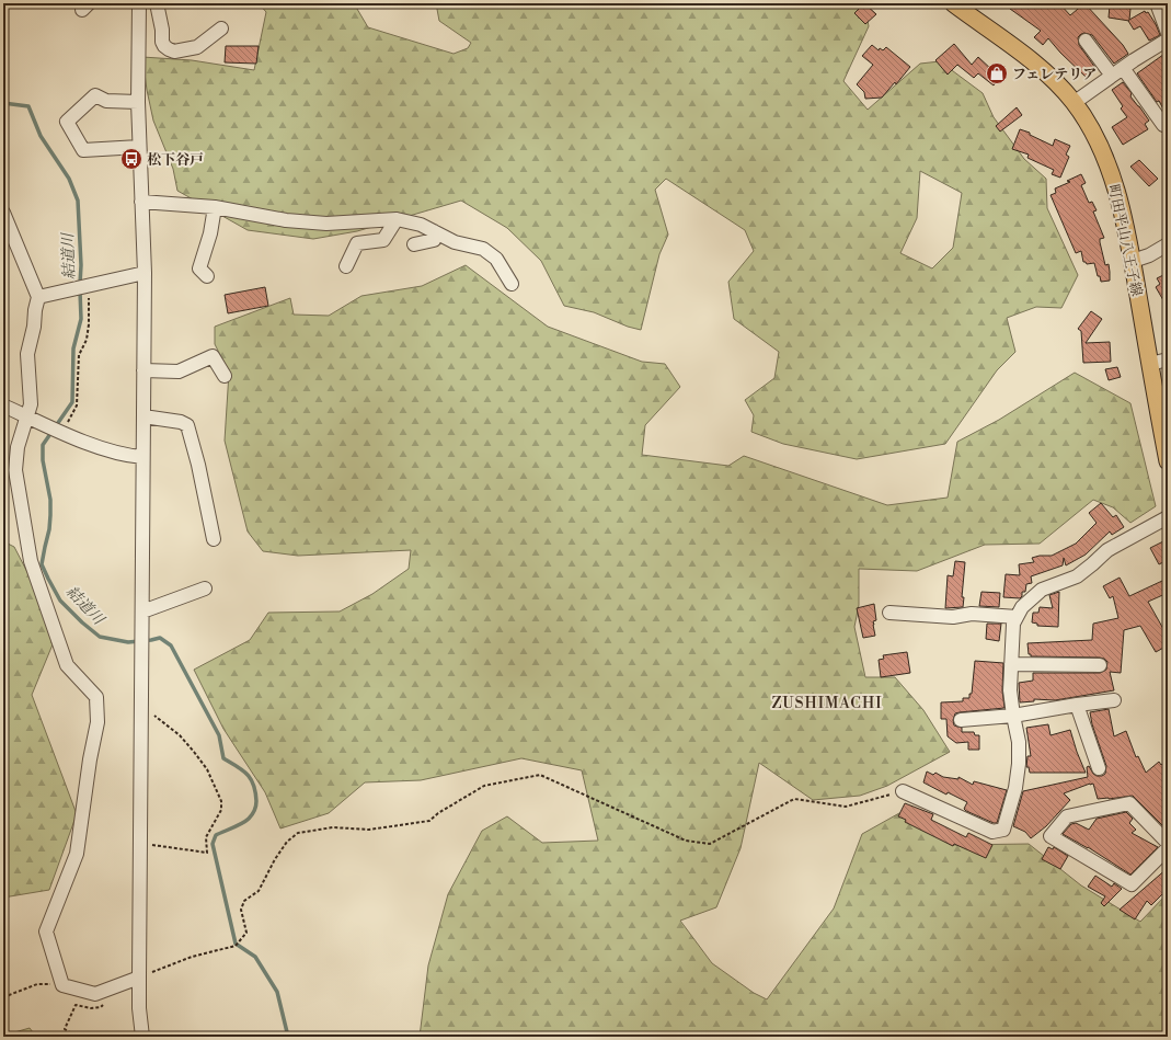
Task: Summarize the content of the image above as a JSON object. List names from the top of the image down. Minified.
{"streets":{"main road":["町田平山八王子線"]},"districts":["ZUSHIMACHI"],"water":["結道川"],"places":{"shop":["フェレテリア"],"bus stop":["松下谷戸"]}}
